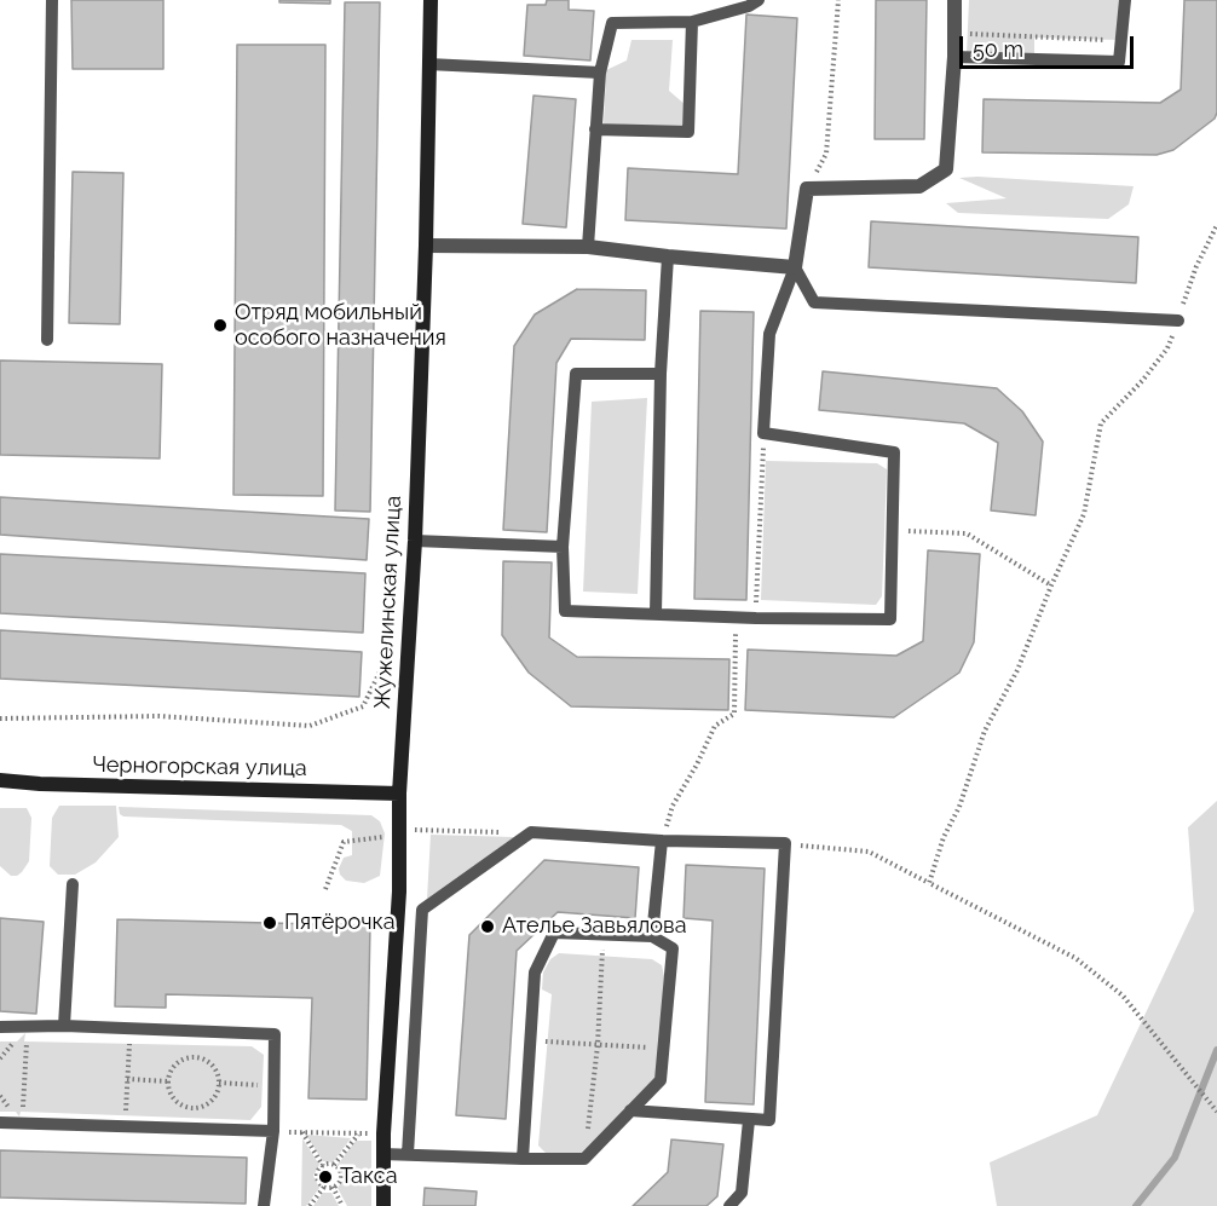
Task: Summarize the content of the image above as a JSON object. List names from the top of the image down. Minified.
{"streets":{"street":["Жужелинская улица","Черногорская улица"]},"crossings":[["Жужелинская улица","Черногорская улица"]],"places":["Отряд мобильный особого назначения","Пятёрочка","Ателье Завьялова","Такса"],"scale_bar":"50 m"}
